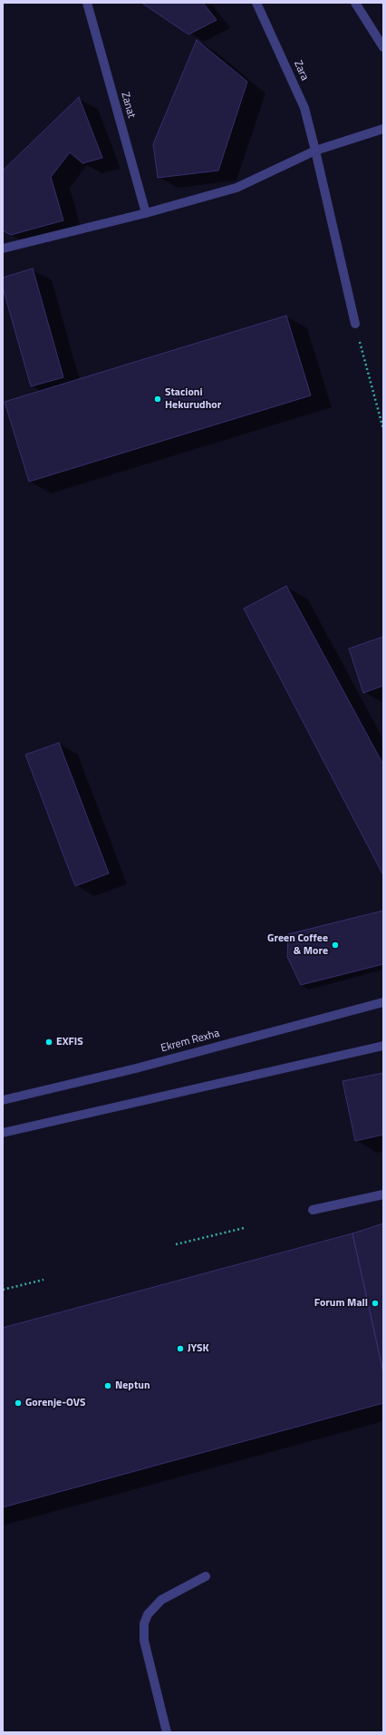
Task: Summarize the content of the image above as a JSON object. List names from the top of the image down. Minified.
{"streets":{"street":["Zara","Zanat","Ekrem Rexha"]},"places":["Stacioni Hekurudhor","Green Coffee & More","EXFIS","Forum Mall","JYSK","Neptun","Gorenje-OVS"]}
